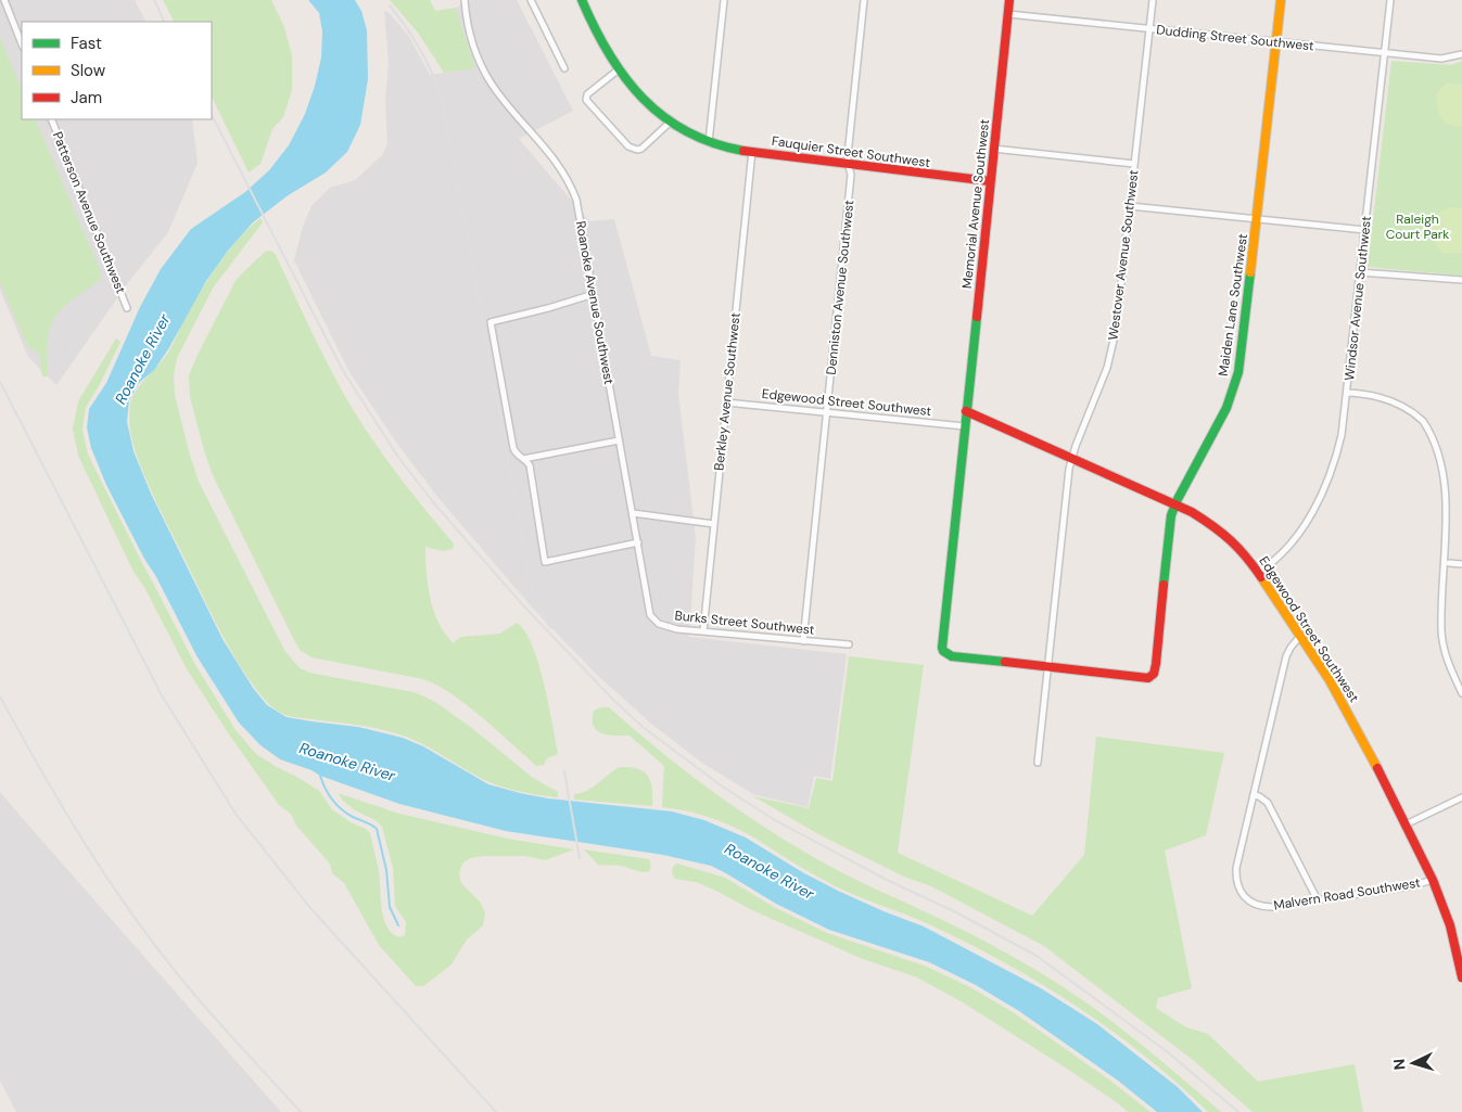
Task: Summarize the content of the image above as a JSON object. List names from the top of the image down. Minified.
{"streets":{"street":["Dudding Street Southwest","Fauquier Street Southwest","Memorial Avenue Southwest","Patterson Avenue Southwest","Westover Avenue Southwest","Denniston Avenue Southwest","Windsor Avenue Southwest","Roanoke Avenue Southwest","Maiden Lane Southwest","Berkley Avenue Southwest","Edgewood Street Southwest","Burks Street Southwest","Malvern Road Southwest"]},"crossings":[["Dudding Street Southwest","Memorial Avenue Southwest"],["Dudding Street Southwest","Westover Avenue Southwest"],["Dudding Street Southwest","Windsor Avenue Southwest"],["Dudding Street Southwest","Maiden Lane Southwest"],["Fauquier Street Southwest","Memorial Avenue Southwest"],["Fauquier Street Southwest","Denniston Avenue Southwest"],["Fauquier Street Southwest","Berkley Avenue Southwest"],["Memorial Avenue Southwest","Edgewood Street Southwest"],["Westover Avenue Southwest","Maiden Lane Southwest"],["Westover Avenue Southwest","Edgewood Street Southwest"],["Denniston Avenue Southwest","Edgewood Street Southwest"],["Denniston Avenue Southwest","Burks Street Southwest"],["Windsor Avenue Southwest","Edgewood Street Southwest"],["Roanoke Avenue Southwest","Burks Street Southwest"],["Maiden Lane Southwest","Edgewood Street Southwest"],["Berkley Avenue Southwest","Edgewood Street Southwest"],["Berkley Avenue Southwest","Burks Street Southwest"],["Edgewood Street Southwest","Malvern Road Southwest"]],"water":["Roanoke River"],"parks":["Raleigh Court Park"],"legend":["Fast","Slow","Jam"],"north":"left"}
